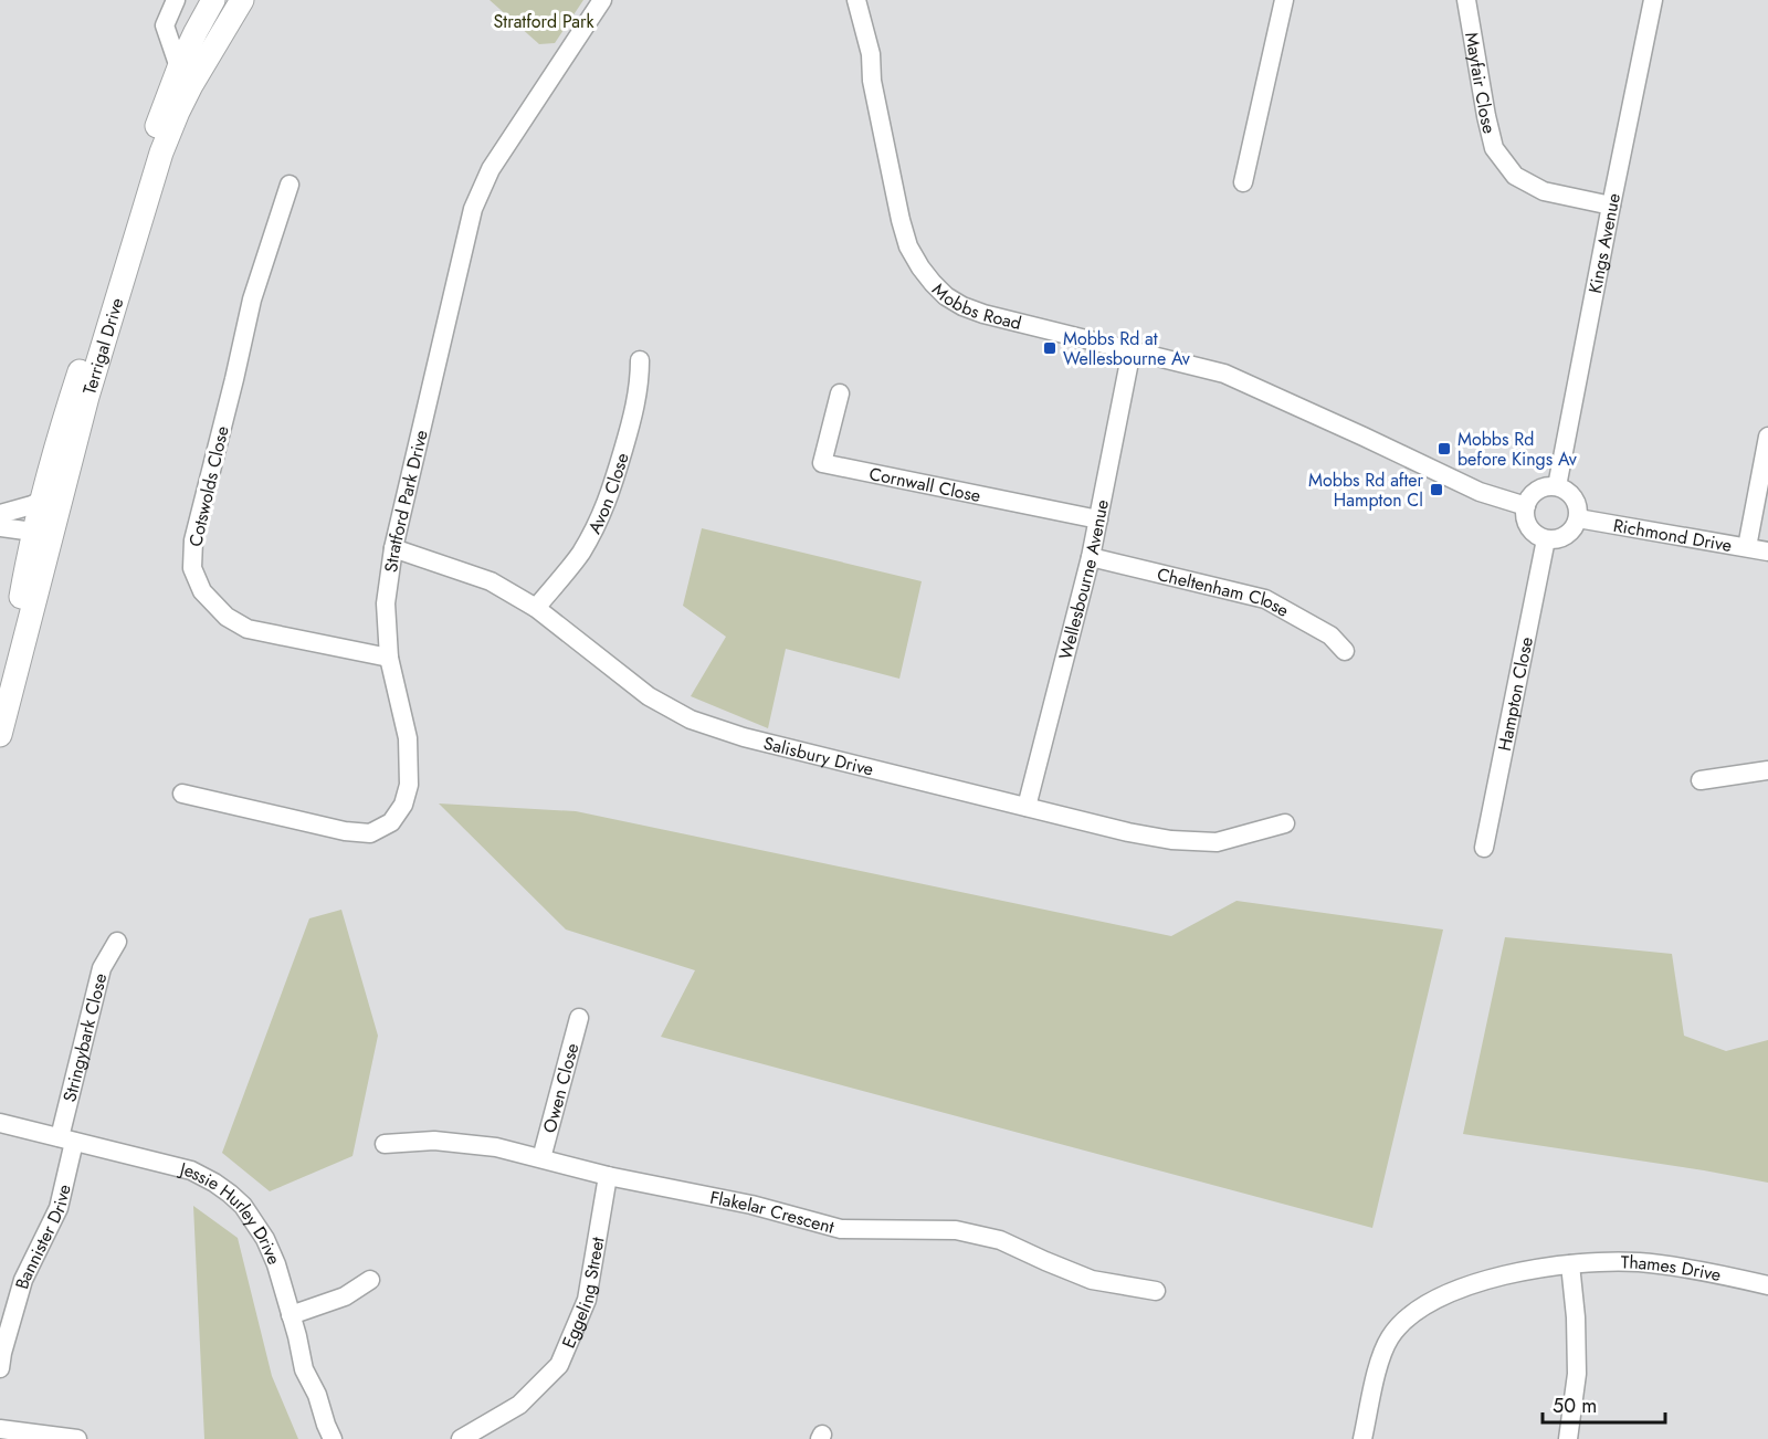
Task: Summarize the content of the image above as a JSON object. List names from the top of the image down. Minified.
{"streets":{"main road":["Terrigal Drive"],"street":["Mayfair Close","Kings Avenue","Mobbs Road","Cornwall Close","Cotswolds Close","Avon Close","Stratford Park Drive","Richmond Drive","Wellesbourne Avenue","Cheltenham Close","Hampton Close","Salisbury Drive","Stringybark Close","Owen Close","Flakelar Crescent","Jessie Hurley Drive","Bannister Drive","Thames Drive","Eggeling Street"]},"crossings":[["Mayfair Close","Kings Avenue"],["Kings Avenue","Mobbs Road"],["Kings Avenue","Richmond Drive"],["Kings Avenue","Hampton Close"],["Mobbs Road","Richmond Drive"],["Mobbs Road","Wellesbourne Avenue"],["Mobbs Road","Hampton Close"],["Cornwall Close","Wellesbourne Avenue"],["Cotswolds Close","Stratford Park Drive"],["Avon Close","Salisbury Drive"],["Stratford Park Drive","Salisbury Drive"],["Richmond Drive","Hampton Close"],["Wellesbourne Avenue","Cheltenham Close"],["Wellesbourne Avenue","Salisbury Drive"],["Stringybark Close","Jessie Hurley Drive"],["Stringybark Close","Bannister Drive"],["Owen Close","Flakelar Crescent"],["Flakelar Crescent","Eggeling Street"],["Jessie Hurley Drive","Bannister Drive"]],"parks":["Stratford Park"],"places":{"transit":["Mobbs Rd at Wellesbourne Av","Mobbs Rd before Kings Av","Mobbs Rd after Hampton Cl"]},"scale_bar":"50 m"}
